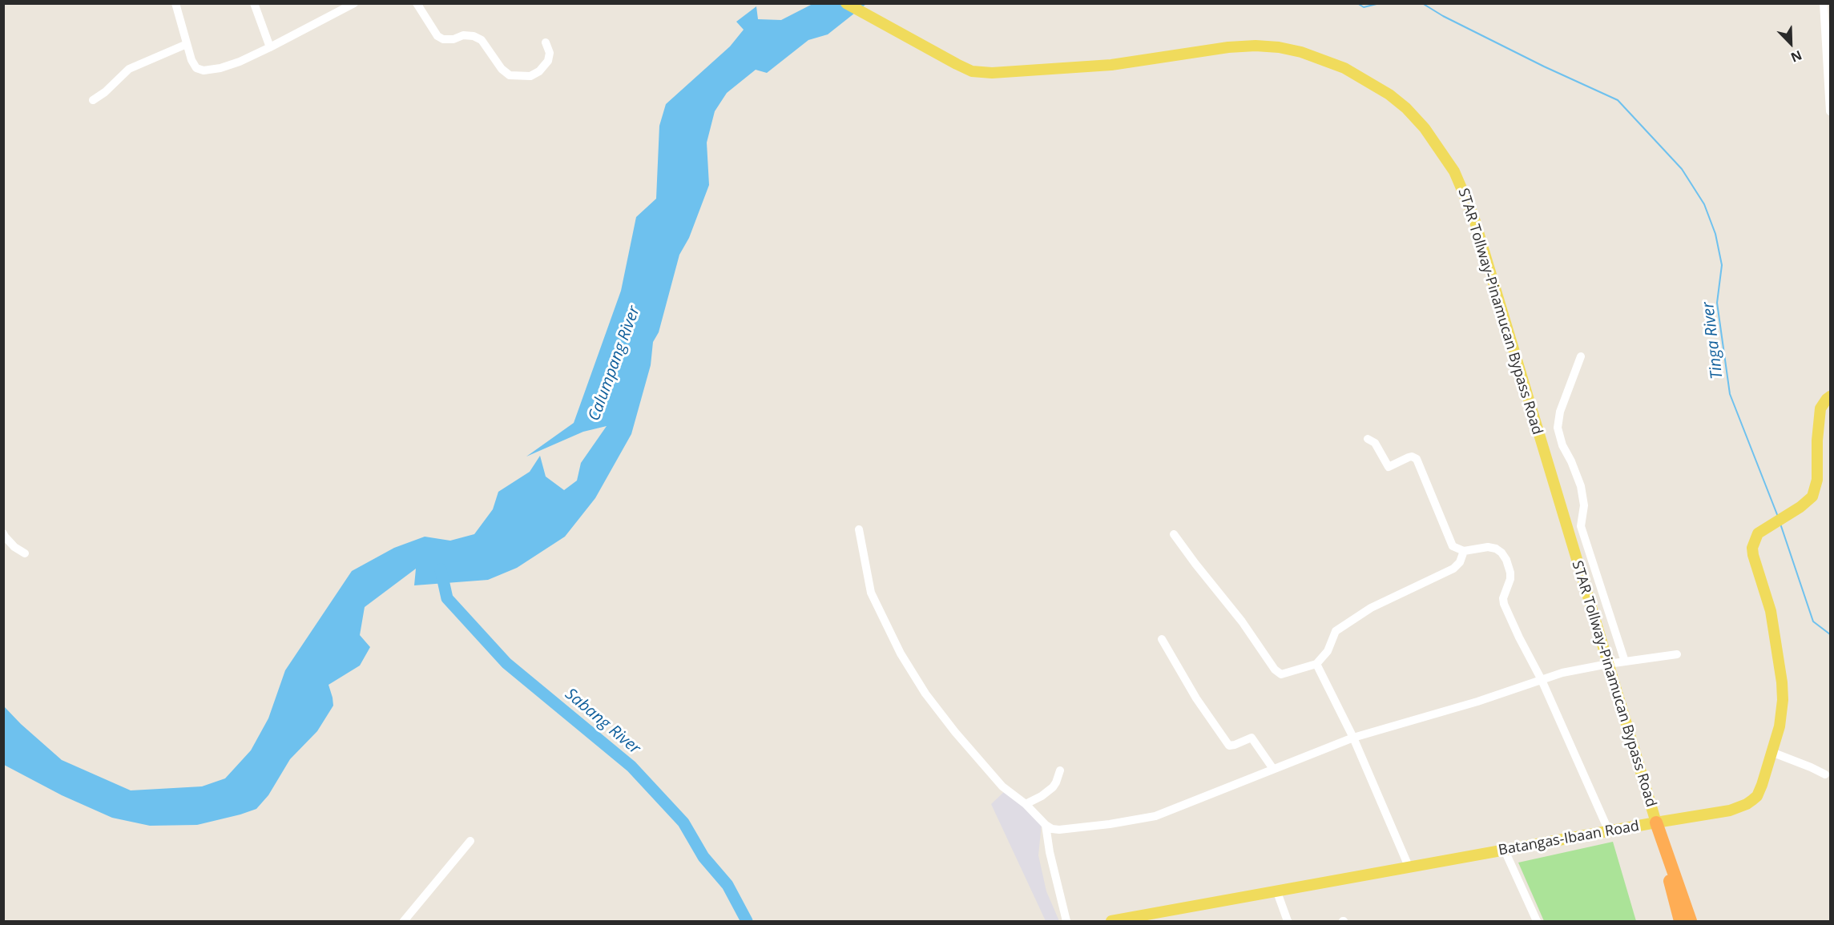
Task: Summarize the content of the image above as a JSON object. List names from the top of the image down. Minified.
{"streets":{"main road":["STAR Tollway-Pinamucan Bypass Road","Batangas-Ibaan Road"]},"crossings":[["STAR Tollway-Pinamucan Bypass Road","Batangas-Ibaan Road"]],"water":["Tinga River","Calumpang River","Sabang River"],"north":"bottom right"}
